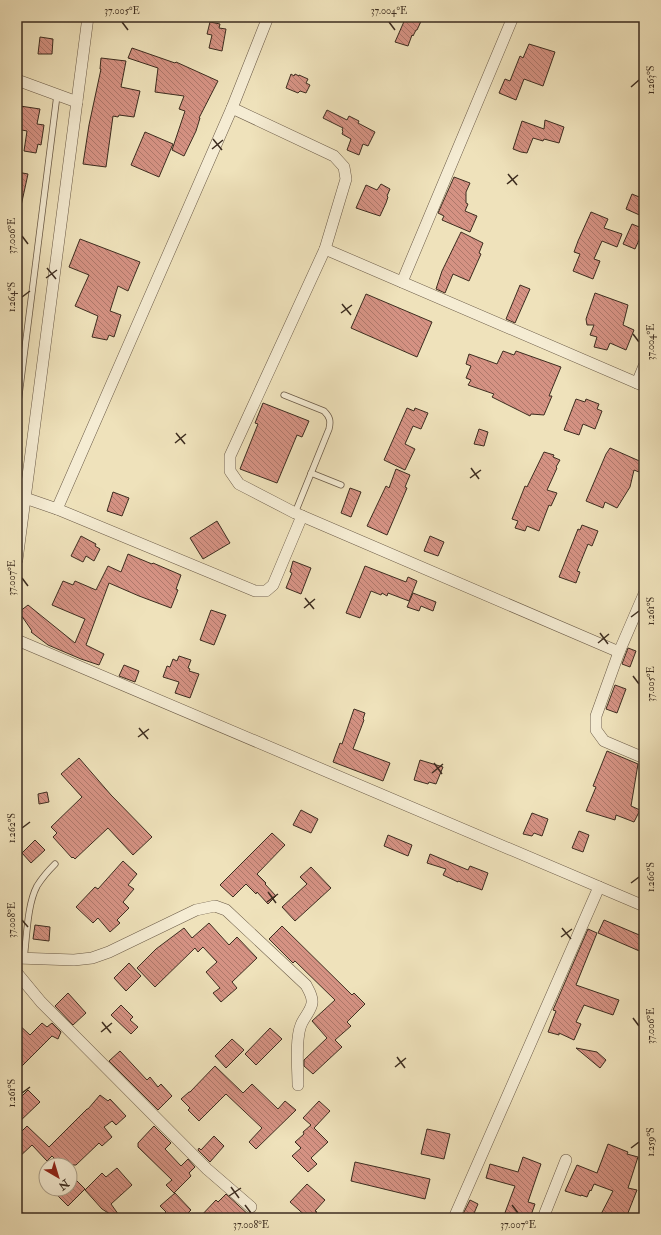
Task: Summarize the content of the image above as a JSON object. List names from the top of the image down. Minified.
{"north":"bottom right","coordinates":["37.005°E","37.004°E","1.263°S","37.006°E","1.264°S","37.007°E","1.261°S","1.262°S","1.260°S","37.008°E","1.259°S"]}
